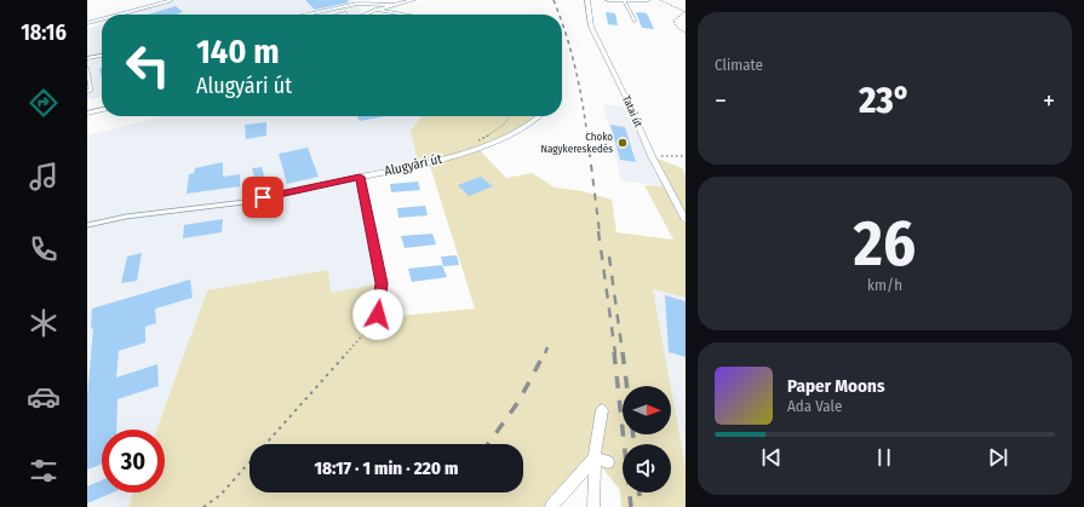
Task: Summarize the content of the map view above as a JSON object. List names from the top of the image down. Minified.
{"streets":{"street":["Tatai út","Alugyári út"]},"places":["Choko Nagykereskedés"],"north":"right","page":{"tabs":"18:16","tile":["Climate",["26","km/h"]],"turn":["140 m","Alugyári út"],"heat":["−","23°","+"],"song":["Paper Moons","Ada Vale"],"limit":"30","trip":"18:17 · 1 min · 220 m"}}
